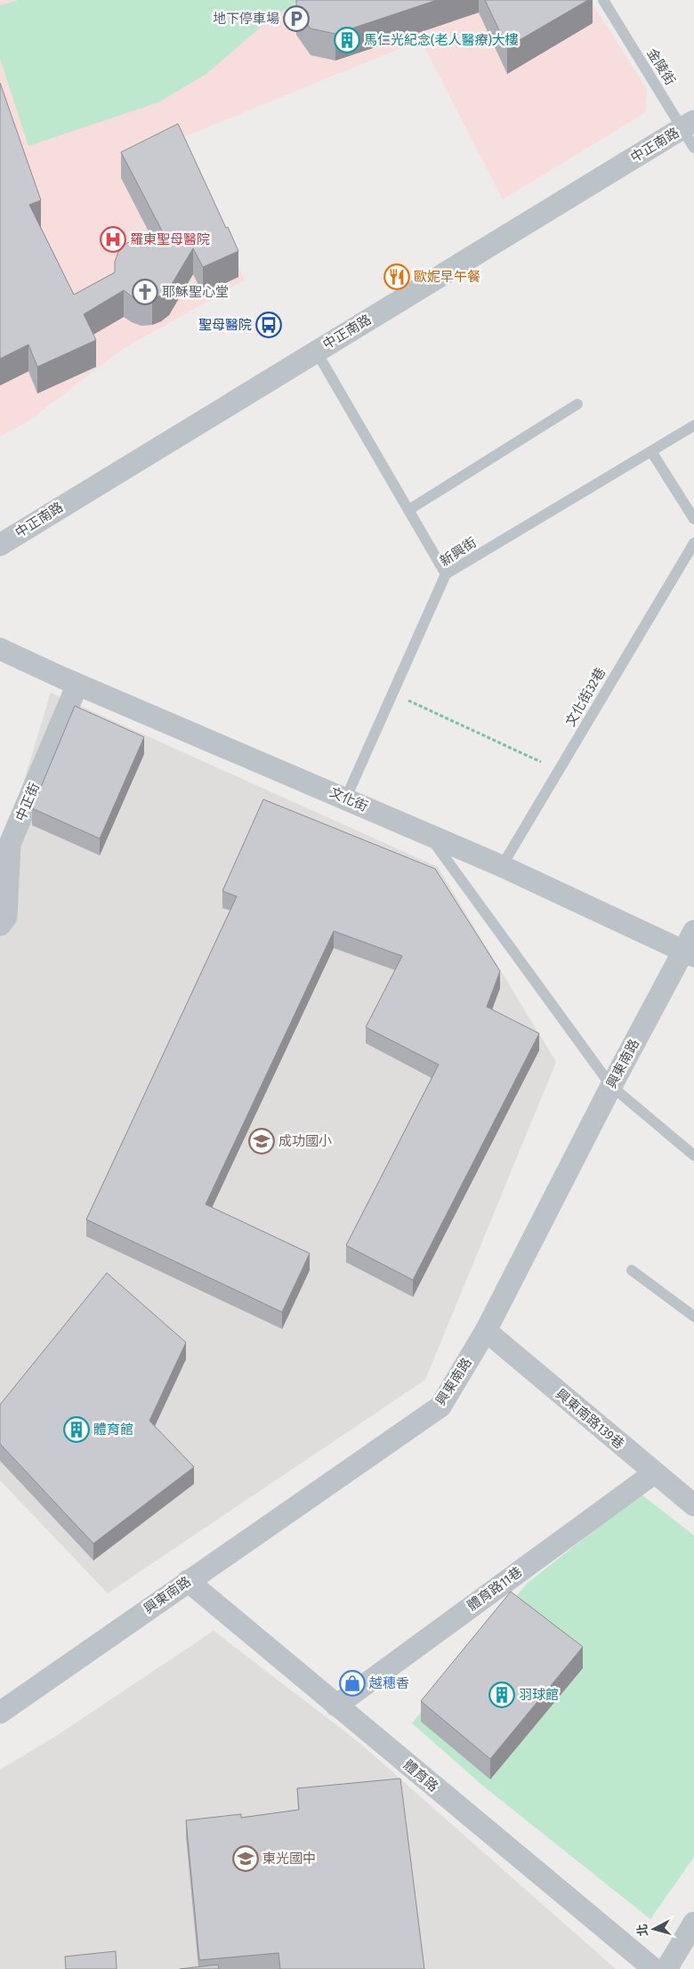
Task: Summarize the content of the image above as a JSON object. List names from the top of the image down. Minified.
{"streets":{"street":["中正南路","文化街","中正街","興東南路","興東南路139巷","體育路11巷","體育路"],"lane":["金陵街","新興街","文化街32巷"]},"crossings":[["金陵街","中正南路"],["新興街","文化街"],["文化街32巷","文化街"],["文化街","中正街"],["文化街","興東南路"],["興東南路","興東南路139巷"],["興東南路","體育路"],["興東南路139巷","體育路11巷"],["體育路11巷","體育路"]],"places":{"parking":["地下停車場"],"building":["馬仁光紀念(老人醫療)大樓","體育館","羽球館"],"hospital":["羅東聖母醫院"],"restaurant":["歐妮早午餐"],"church":["耶穌聖心堂"],"bus stop":["聖母醫院"],"school or university":["成功國小","東光國中"],"shop":["越穗香"]},"north":"left"}
